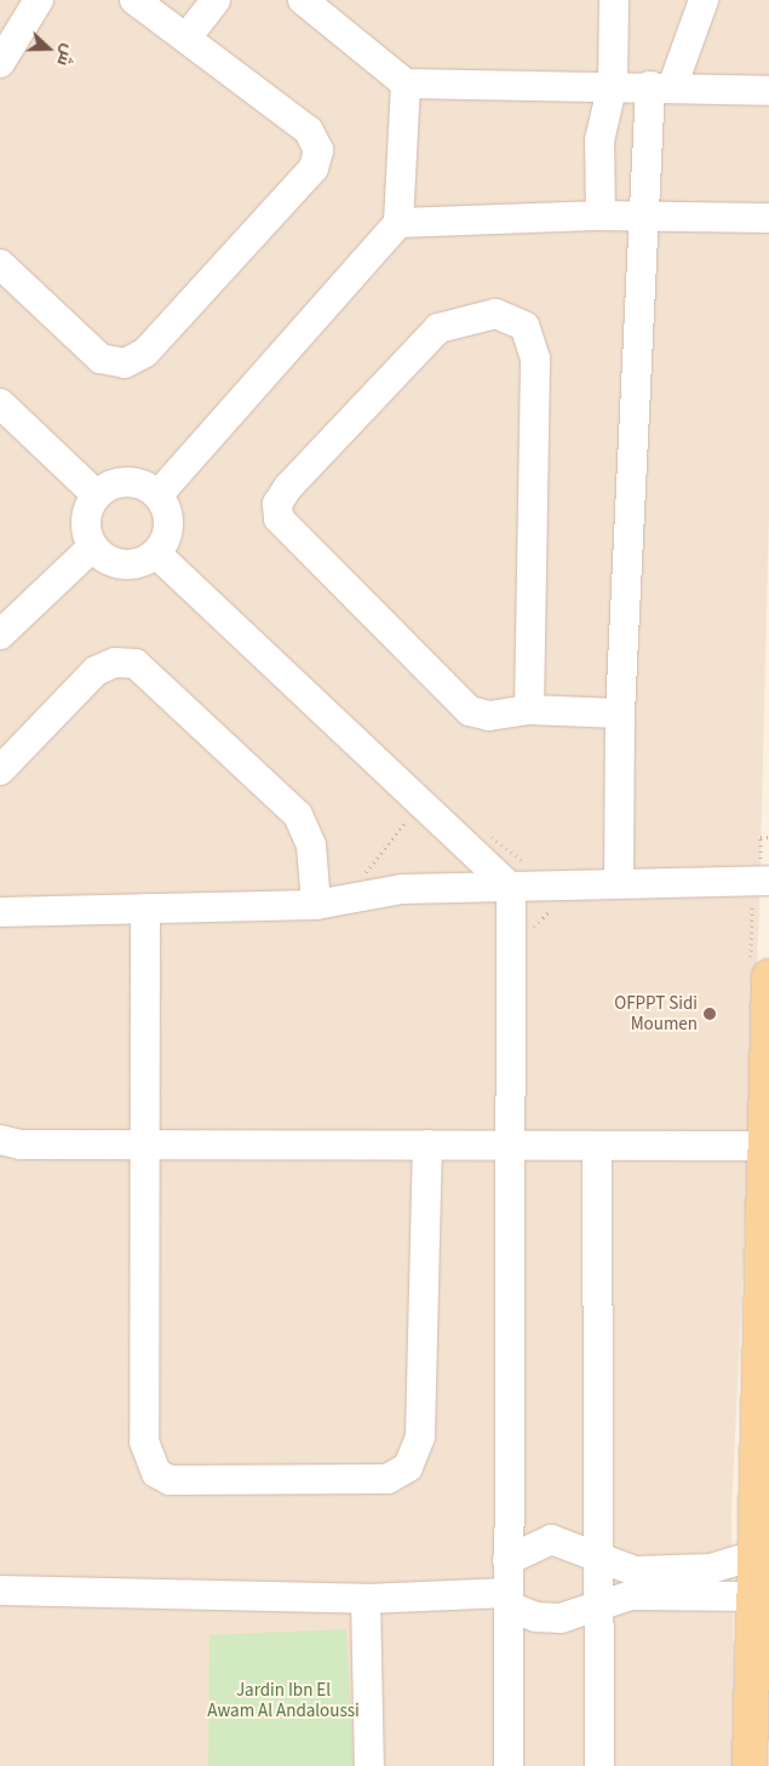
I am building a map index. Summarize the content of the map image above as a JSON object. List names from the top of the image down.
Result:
{
  "parks": ["Jardin Ibn El Awam Al Andaloussi"],
  "places": ["OFPPT Sidi Moumen"],
  "north": "right"
}
